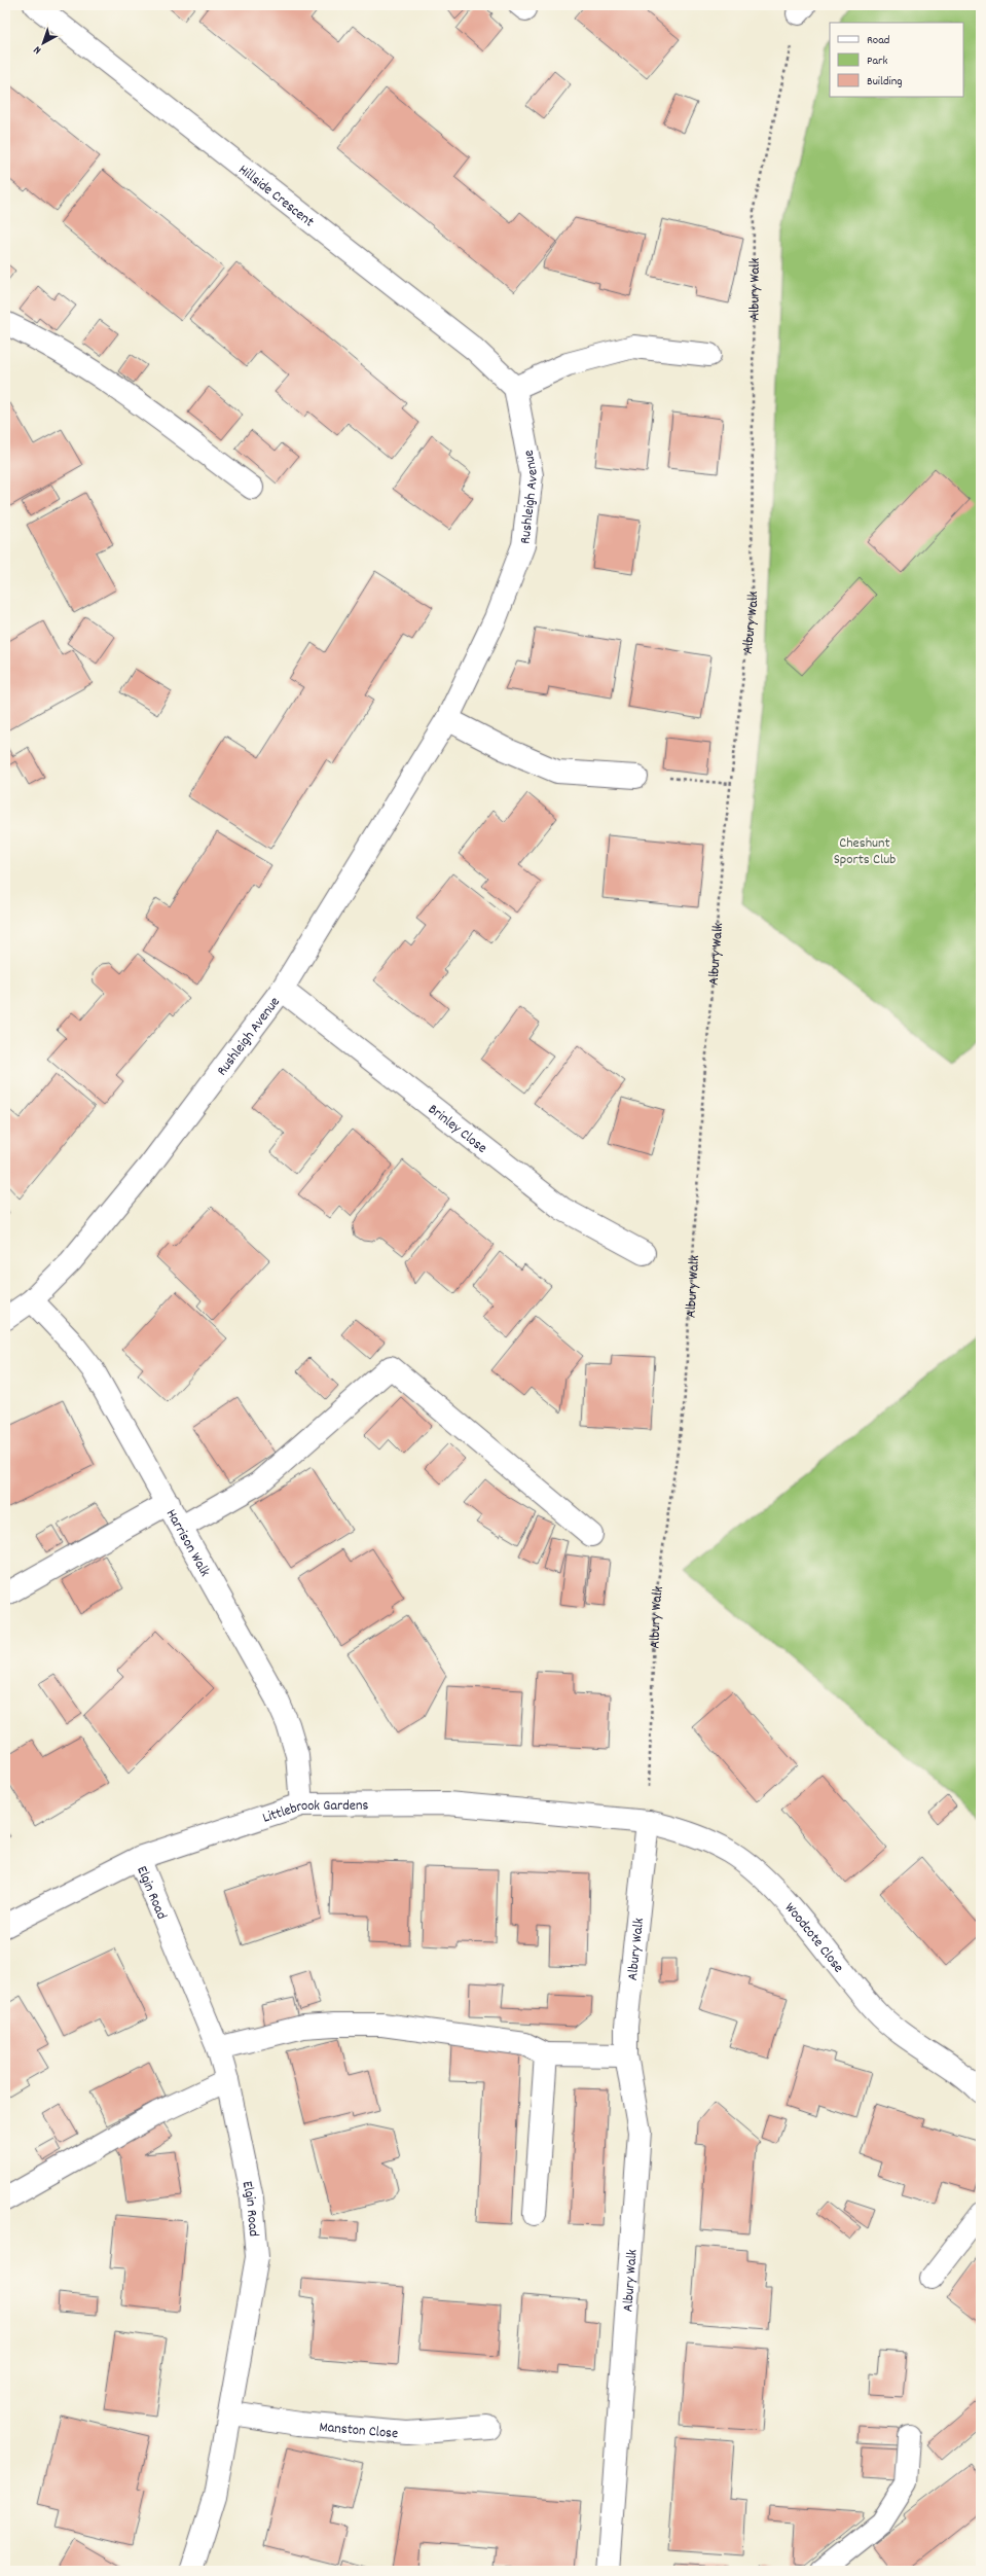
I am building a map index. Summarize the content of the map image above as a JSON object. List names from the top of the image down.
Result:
{
  "streets": {
    "street": [
      "Hillside Crescent",
      "Albury Walk",
      "Rushleigh Avenue",
      "Brinley Close",
      "Harrison Walk",
      "Littlebrook Gardens",
      "Elgin Road",
      "Woodcote Close",
      "Manston Close"
    ]
  },
  "crossings": [
    ["Hillside Crescent", "Rushleigh Avenue"],
    ["Albury Walk", "Littlebrook Gardens"],
    ["Albury Walk", "Woodcote Close"],
    ["Rushleigh Avenue", "Brinley Close"],
    ["Rushleigh Avenue", "Harrison Walk"],
    ["Harrison Walk", "Littlebrook Gardens"],
    ["Littlebrook Gardens", "Elgin Road"],
    ["Littlebrook Gardens", "Woodcote Close"],
    ["Elgin Road", "Manston Close"]
  ],
  "parks": ["Cheshunt Sports Club"],
  "legend": ["Road", "Park", "Building"],
  "north": "bottom left"
}
